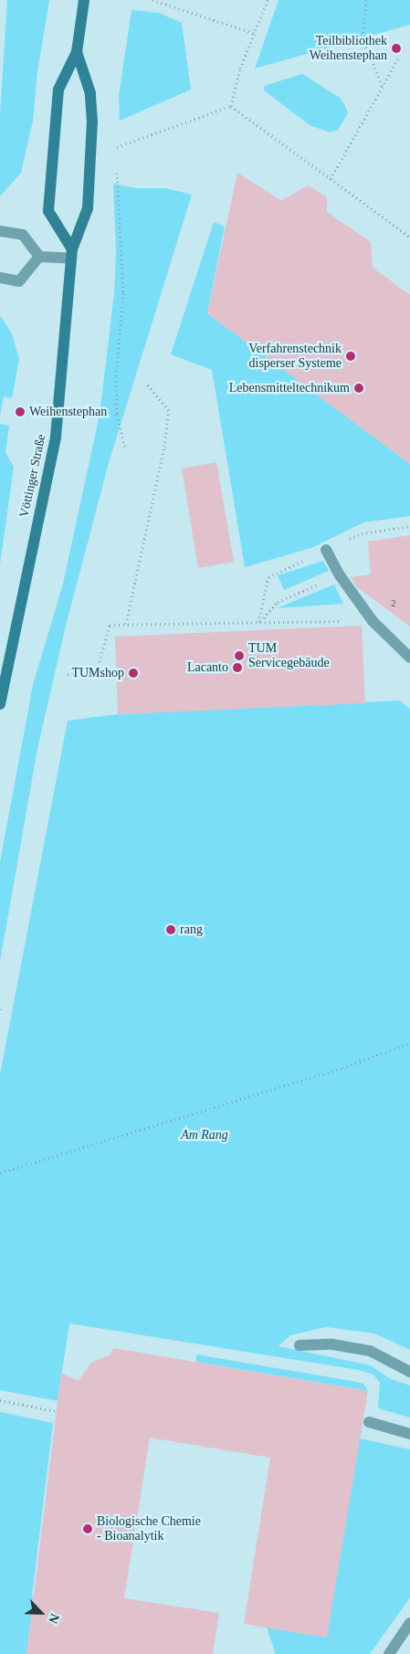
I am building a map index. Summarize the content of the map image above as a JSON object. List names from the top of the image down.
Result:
{
  "streets": {
    "main road": ["Vöttinger Straße"]
  },
  "parks": ["Am Rang"],
  "places": [
    "Teilbibliothek Weihenstephan",
    "Verfahrenstechnik disperser Systeme",
    "Lebensmitteltechnikum",
    "Weihenstephan",
    "TUM Servicegebäude",
    "Lacanto",
    "TUMshop",
    "rang",
    "Biologische Chemie - Bioanalytik"
  ],
  "house_numbers": ["2"],
  "north": "bottom right"
}
